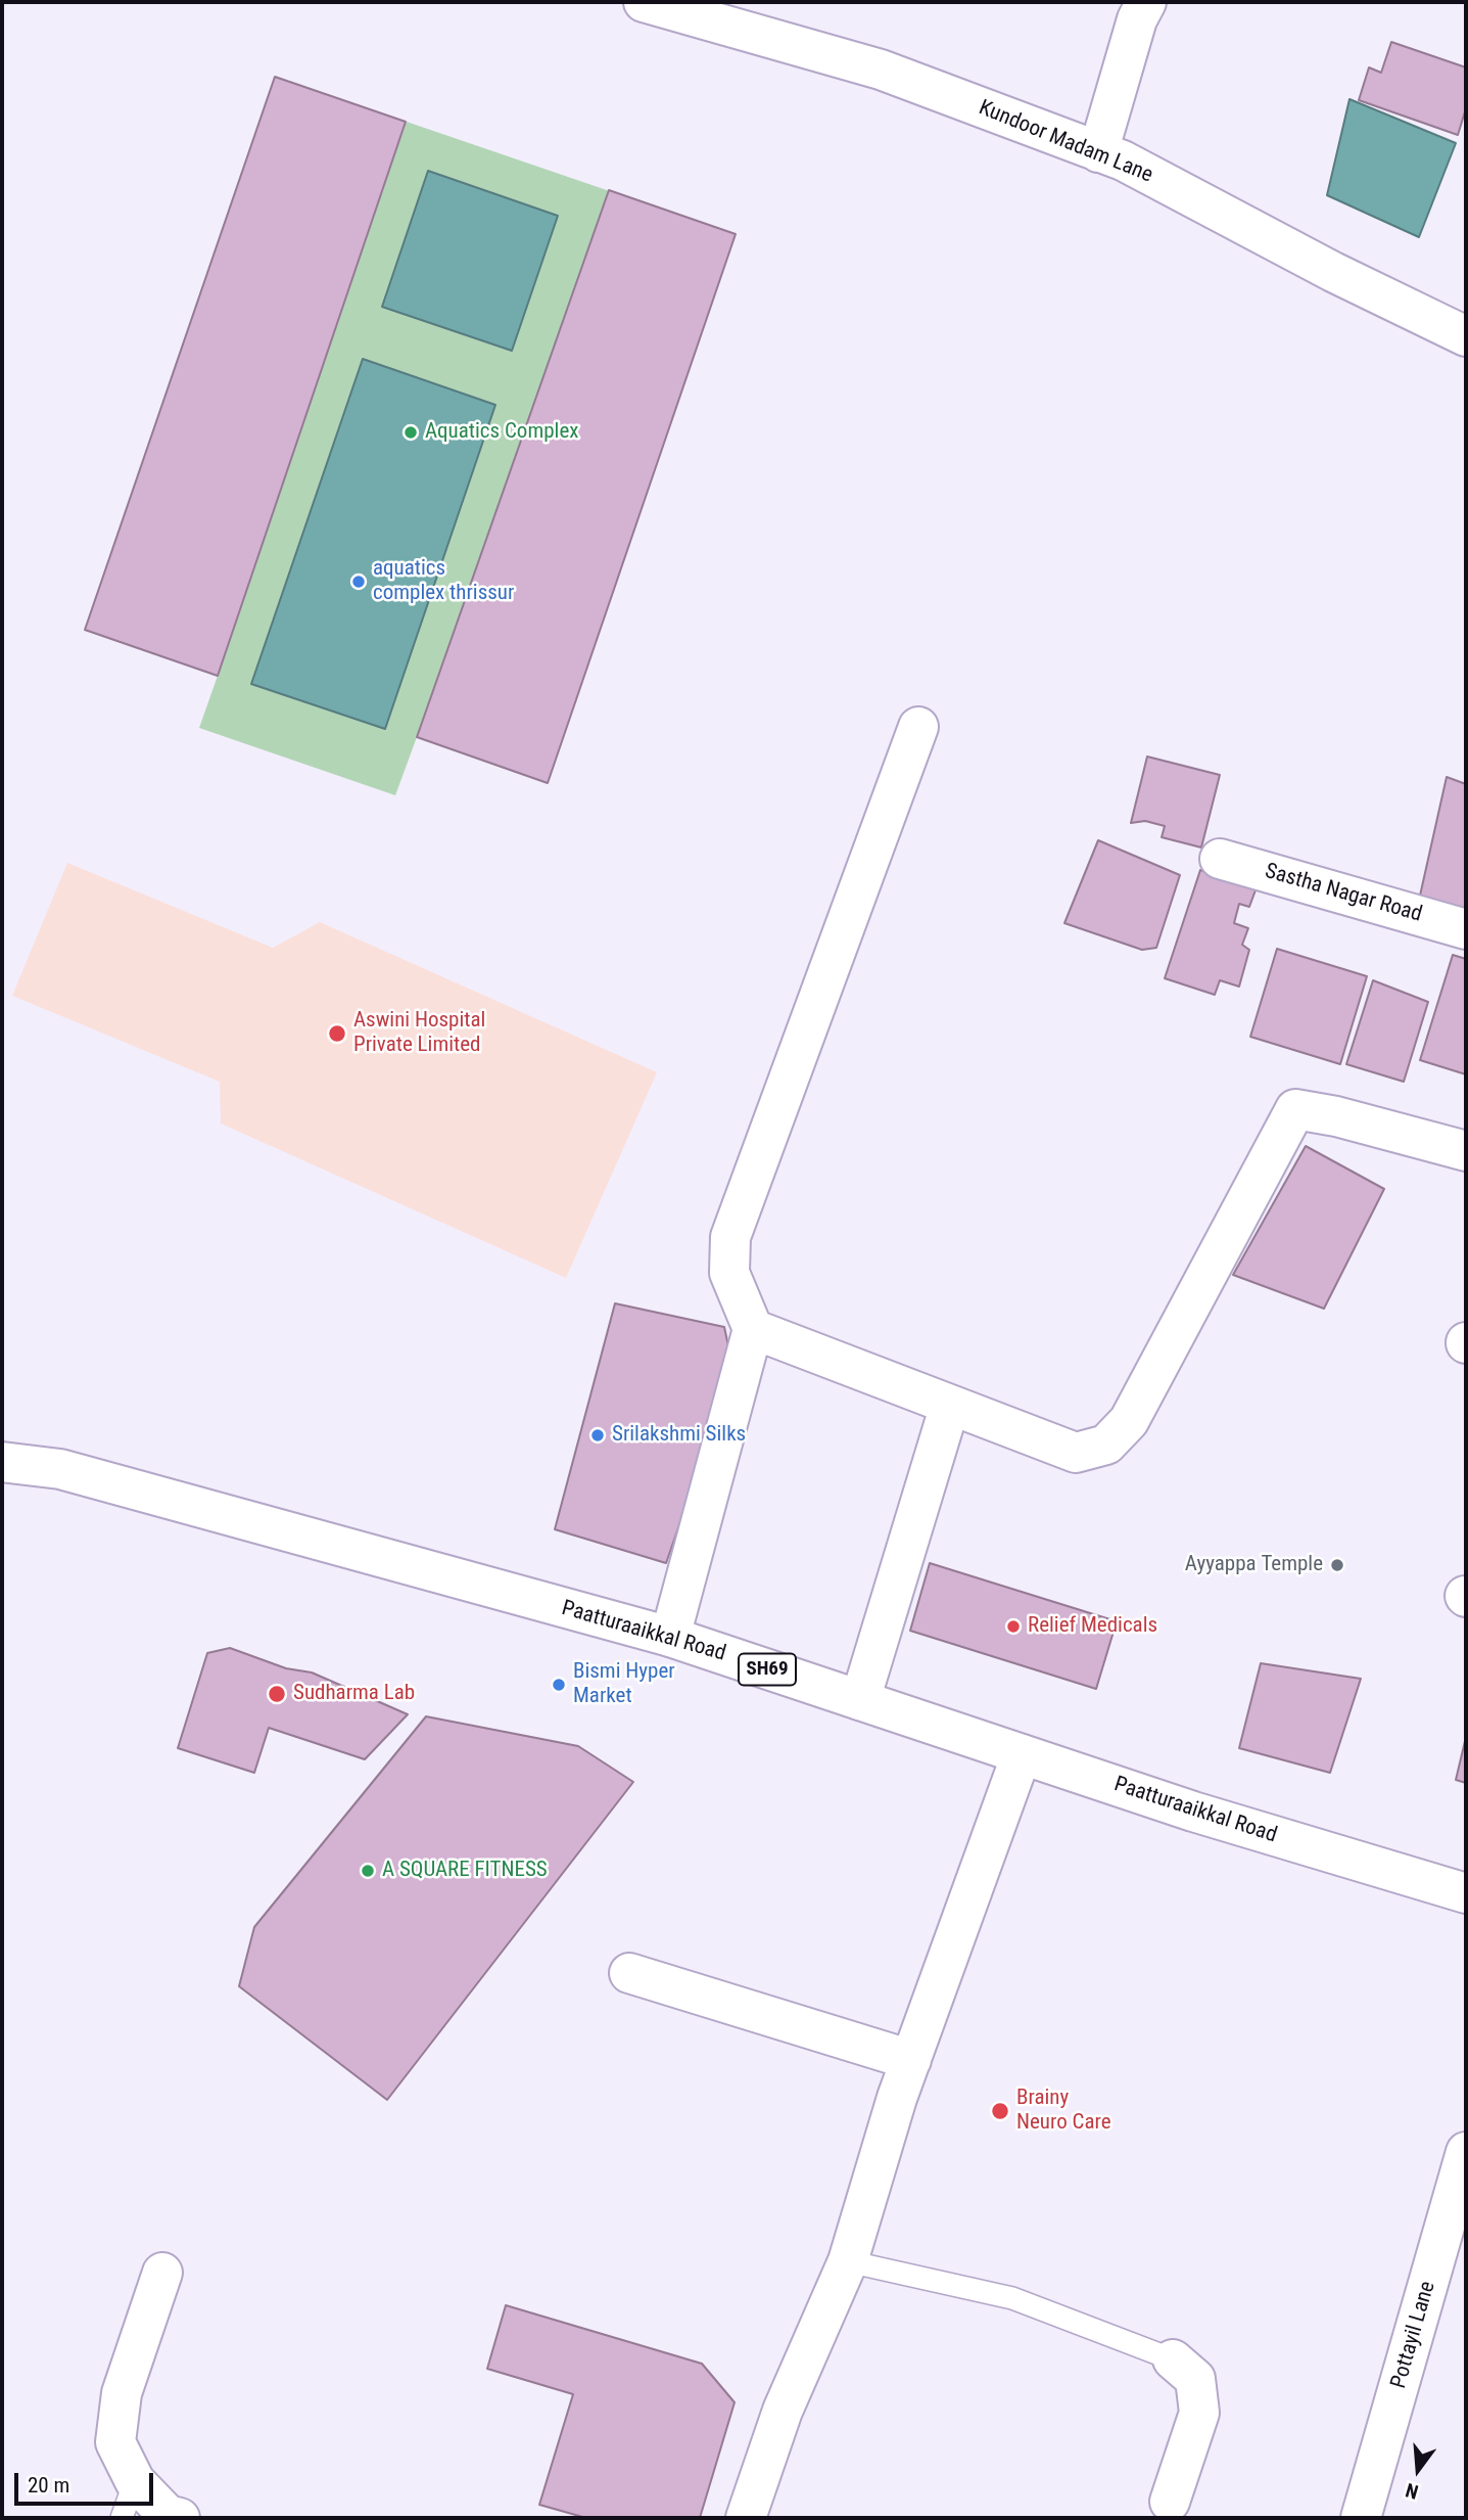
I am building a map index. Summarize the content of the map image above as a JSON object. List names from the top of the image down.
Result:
{
  "streets": {
    "street": [
      "Kundoor Madam Lane",
      "Sastha Nagar Road",
      "Paatturaaikkal Road",
      "SH69",
      "Pottayil Lane"
    ]
  },
  "crossings": [
    ["Paatturaaikkal Road", "SH69"]
  ],
  "places": [
    "Aquatics Complex",
    "aquatics complex thrissur",
    "Aswini Hospital Private Limited",
    "Srilakshmi Silks",
    "Ayyappa Temple",
    "Relief Medicals",
    "Bismi Hyper Market",
    "Sudharma Lab",
    "A SQUARE FITNESS",
    "Brainy Neuro Care"
  ],
  "scale_bar": "20 m",
  "north": "bottom"
}
